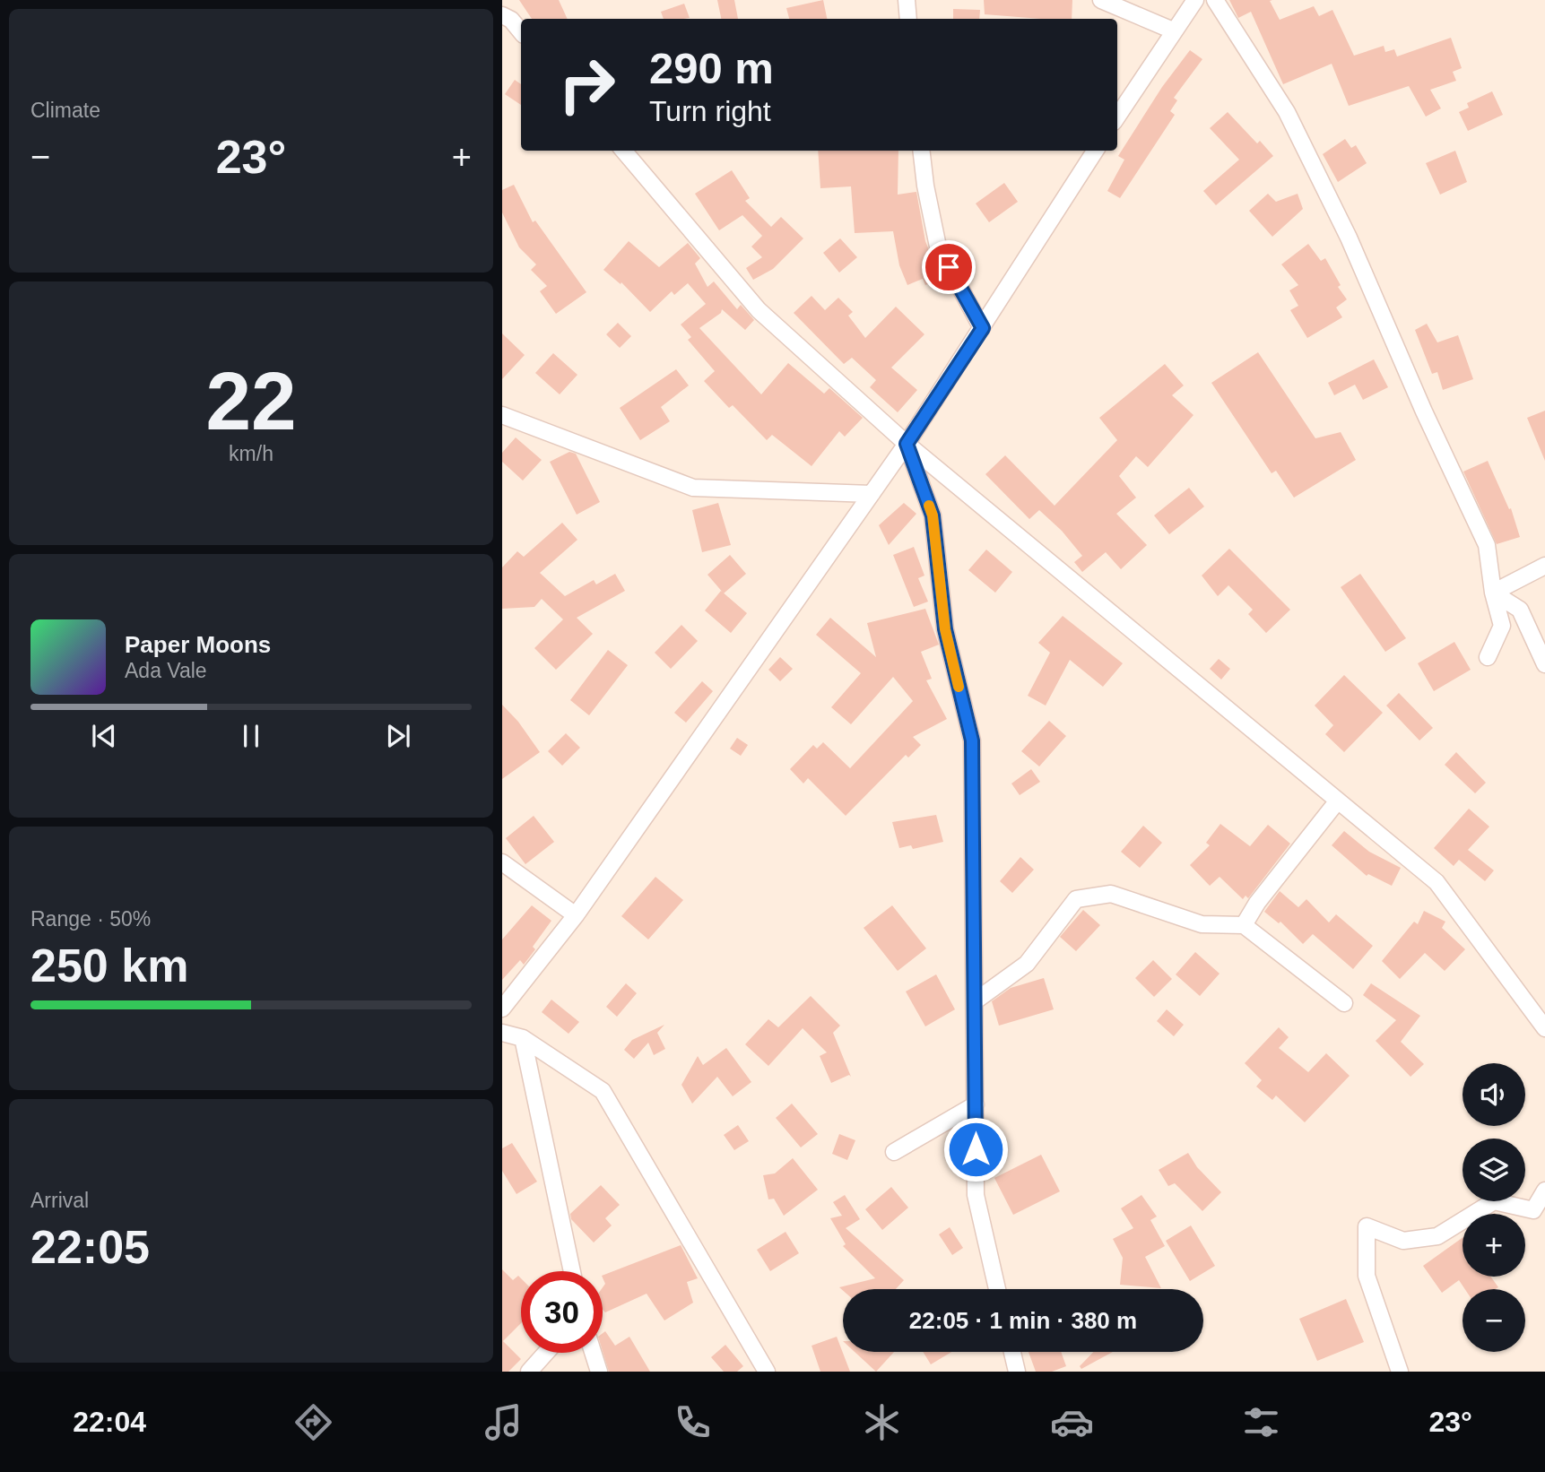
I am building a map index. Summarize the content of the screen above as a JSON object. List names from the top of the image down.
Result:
{
  "page": {
    "tile": [
      "Climate",
      ["22", "km/h"],
      ["Range · 50%", "250 km"],
      ["Arrival", "22:05"]
    ],
    "turn": ["290 m", "Turn right"],
    "heat": ["−", "23°", "+"],
    "song": ["Paper Moons", "Ada Vale"],
    "map_buttons": ["+", "−"],
    "limit": "30",
    "trip": "22:05 · 1 min · 380 m",
    "tabs": ["22:04", "23°"]
  }
}
